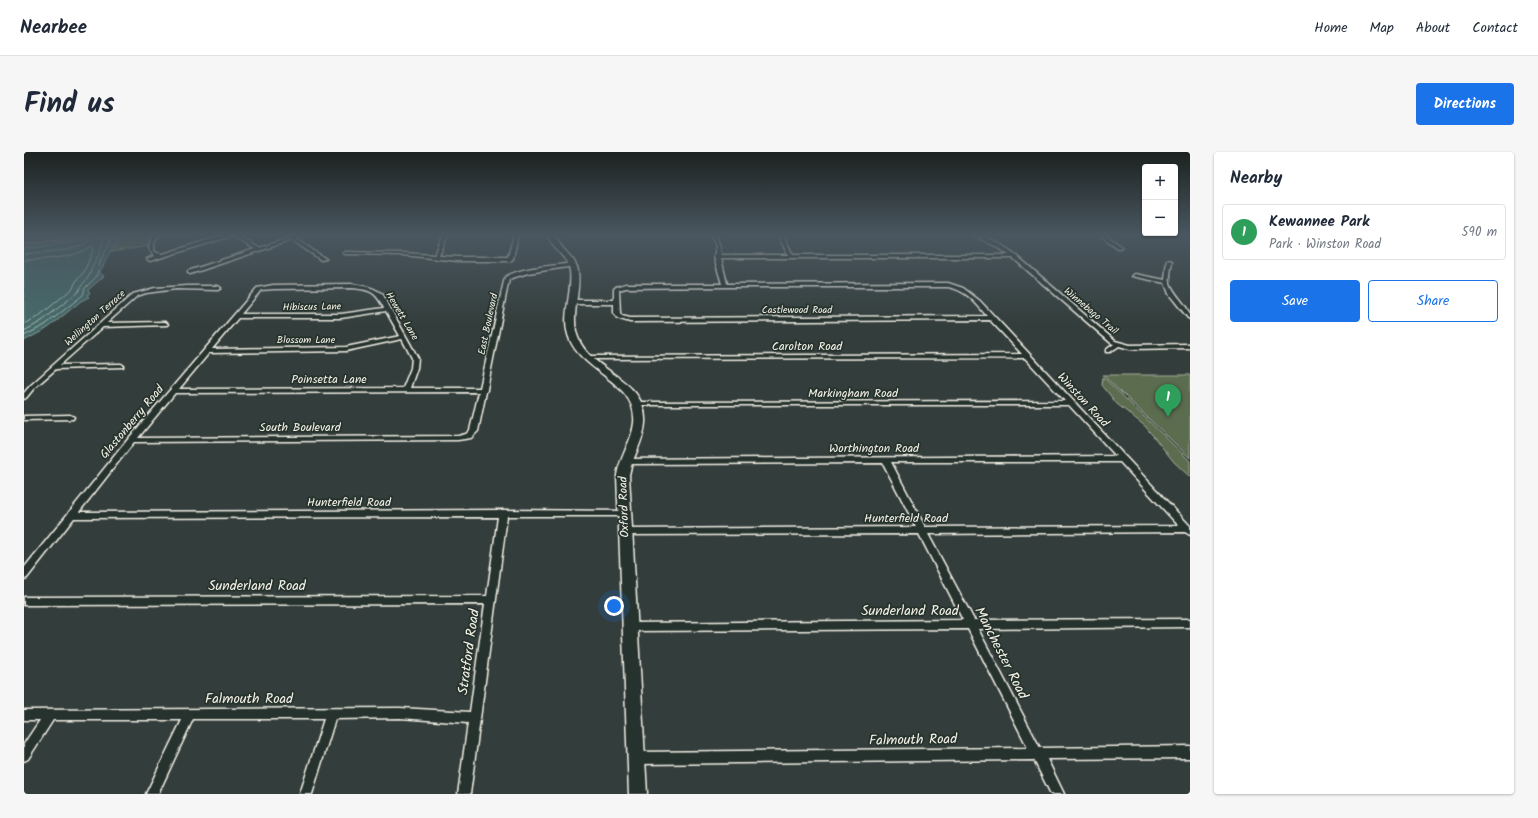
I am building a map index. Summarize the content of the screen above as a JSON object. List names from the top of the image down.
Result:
{
  "streets": {
    "street": [
      "Hibiscus Lane",
      "Castlewood Road",
      "Winnebago Trail",
      "Hewett Lane",
      "Wellington Terrace",
      "East Boulevard",
      "Blossom Lane",
      "Carolton Road",
      "Poinsetta Lane",
      "Markingham Road",
      "Winston Road",
      "Glastonberry Road",
      "South Boulevard",
      "Worthington Road",
      "Hunterfield Road",
      "Oxford Road",
      "Sunderland Road",
      "Stratford Road",
      "Manchester Road",
      "Falmouth Road"
    ]
  },
  "crossings": [
    ["Hibiscus Lane", "Hewett Lane"],
    ["Hibiscus Lane", "Glastonberry Road"],
    ["Castlewood Road", "Winston Road"],
    ["Hewett Lane", "Blossom Lane"],
    ["Hewett Lane", "Poinsetta Lane"],
    ["Hewett Lane", "Glastonberry Road"],
    ["East Boulevard", "Poinsetta Lane"],
    ["East Boulevard", "South Boulevard"],
    ["East Boulevard", "Oxford Road"],
    ["Blossom Lane", "Glastonberry Road"],
    ["Carolton Road", "Winston Road"],
    ["Carolton Road", "Oxford Road"],
    ["Poinsetta Lane", "Glastonberry Road"],
    ["Markingham Road", "Winston Road"],
    ["Markingham Road", "Oxford Road"],
    ["Winston Road", "Worthington Road"],
    ["Winston Road", "Hunterfield Road"],
    ["Glastonberry Road", "South Boulevard"],
    ["Glastonberry Road", "Hunterfield Road"],
    ["Worthington Road", "Oxford Road"],
    ["Worthington Road", "Manchester Road"],
    ["Hunterfield Road", "Oxford Road"],
    ["Hunterfield Road", "Stratford Road"],
    ["Hunterfield Road", "Manchester Road"],
    ["Oxford Road", "Sunderland Road"],
    ["Oxford Road", "Falmouth Road"],
    ["Sunderland Road", "Stratford Road"],
    ["Sunderland Road", "Manchester Road"],
    ["Stratford Road", "Falmouth Road"],
    ["Manchester Road", "Falmouth Road"]
  ],
  "page": {
    "header": "Nearbee",
    "nav": [
      "Home",
      "Map",
      "About",
      "Contact"
    ],
    "title": "Find us",
    "buttons": [
      "Directions",
      ["Save", "Share"]
    ],
    "heading": "Nearby",
    "map_buttons": ["+", "−"],
    "list": [
      {
        "mark": "1",
        "name": "Kewannee Park",
        "note": "Park · Winston Road",
        "value": "590 m"
      }
    ],
    "pins": "1"
  }
}
